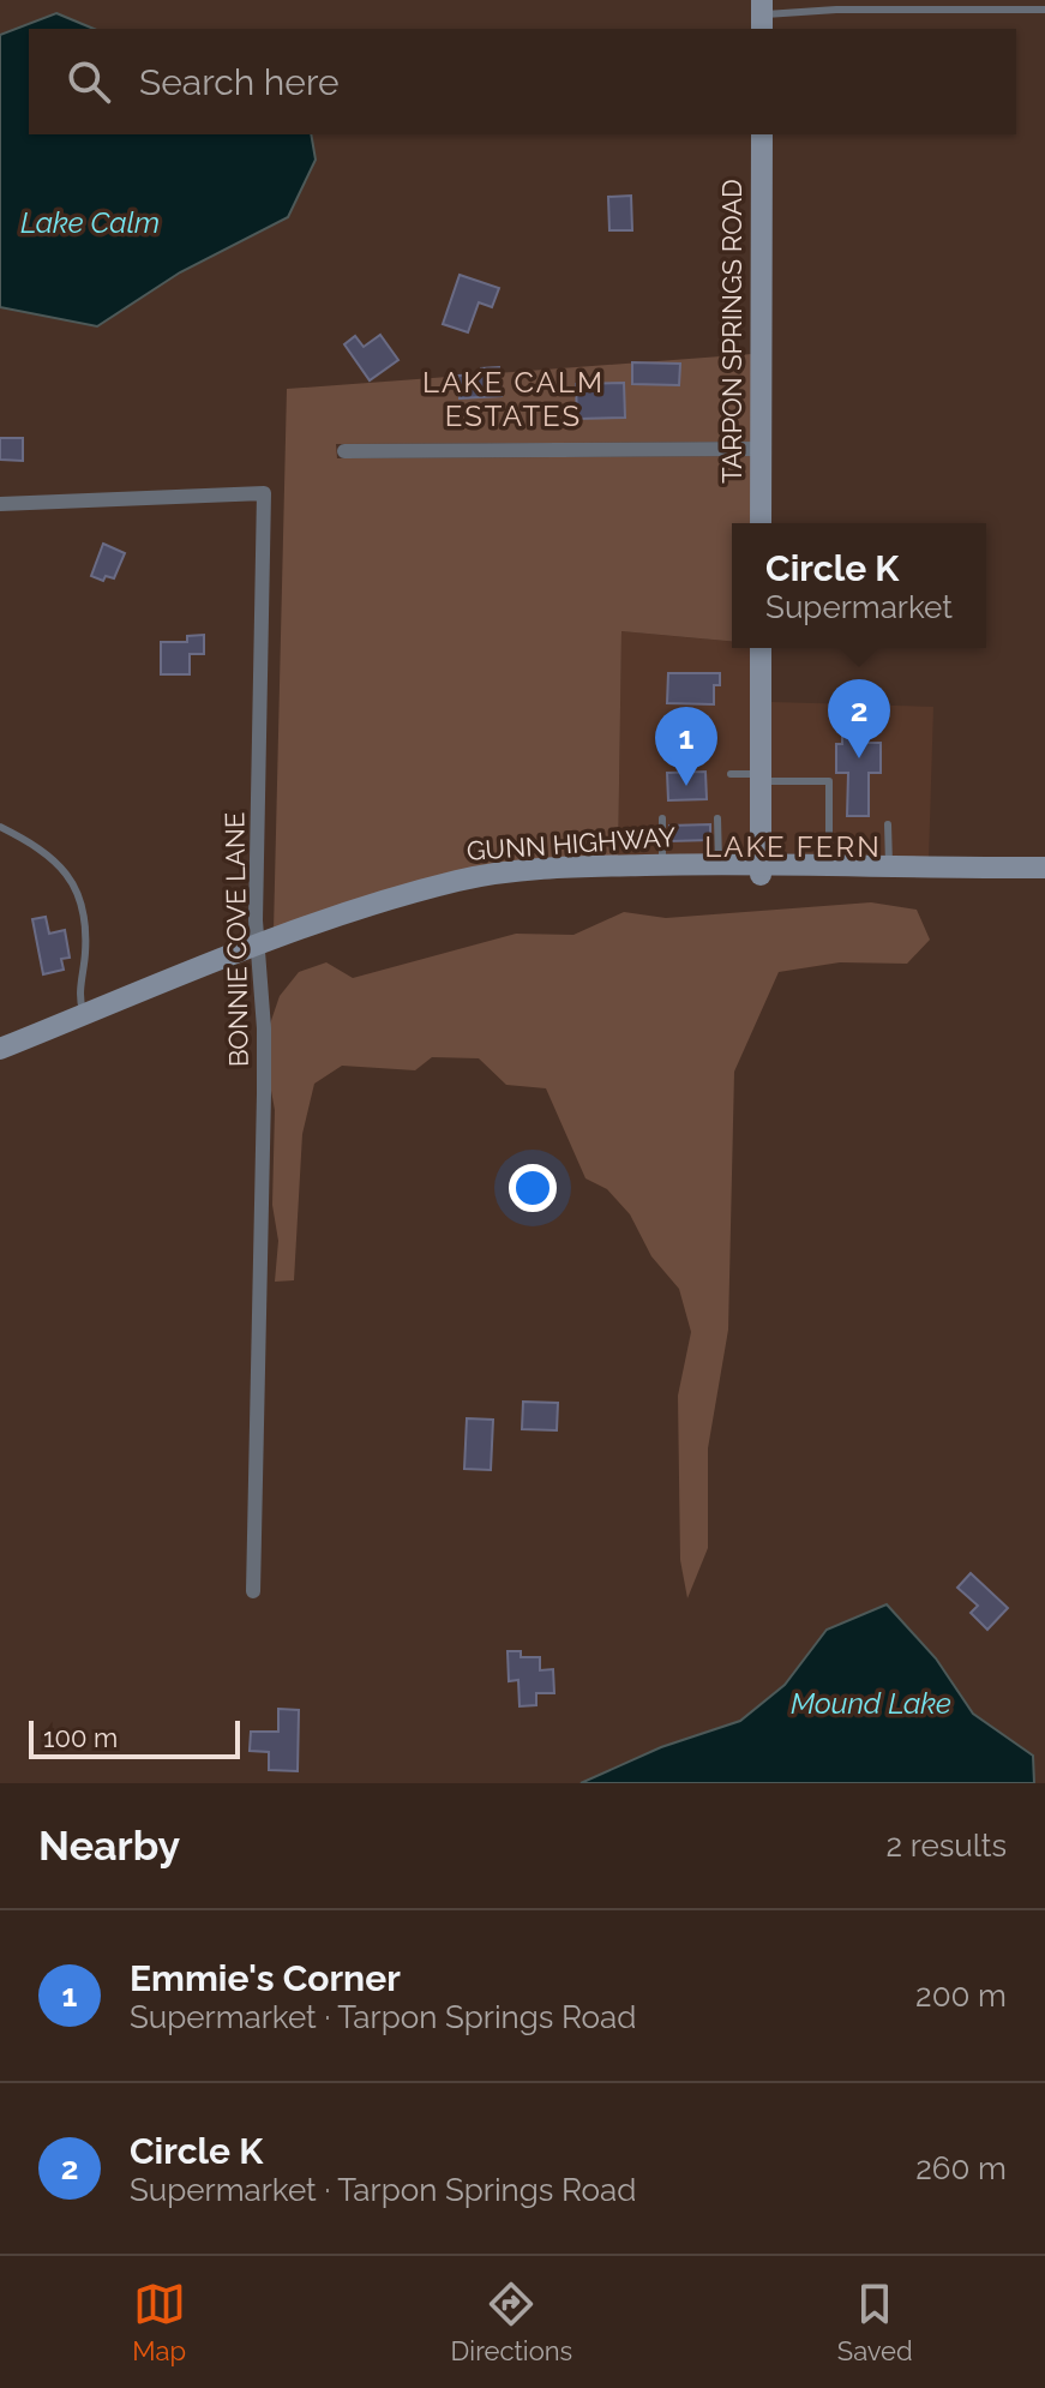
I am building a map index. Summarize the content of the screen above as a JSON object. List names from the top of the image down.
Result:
{
  "streets": {
    "main road": ["TARPON SPRINGS ROAD", "GUNN HIGHWAY"],
    "street": ["BONNIE COVE LANE"]
  },
  "crossings": [
    ["GUNN HIGHWAY", "BONNIE COVE LANE"]
  ],
  "districts": ["LAKE CALM ESTATES", "LAKE FERN"],
  "water": ["Lake Calm", "Mound Lake"],
  "scale_bar": "100 m",
  "page": {
    "search": "Search here",
    "popup": ["Circle K", "Supermarket"],
    "pins": ["2", "1"],
    "scale": "100 m",
    "heading": ["Nearby", "2 results"],
    "list": [
      {
        "mark": "1",
        "name": "Emmie's Corner",
        "note": "Supermarket · Tarpon Springs Road",
        "value": "200 m"
      },
      {
        "mark": "2",
        "name": "Circle K",
        "note": "Supermarket · Tarpon Springs Road",
        "value": "260 m"
      }
    ],
    "nav": ["Map", "Directions", "Saved"]
  }
}
